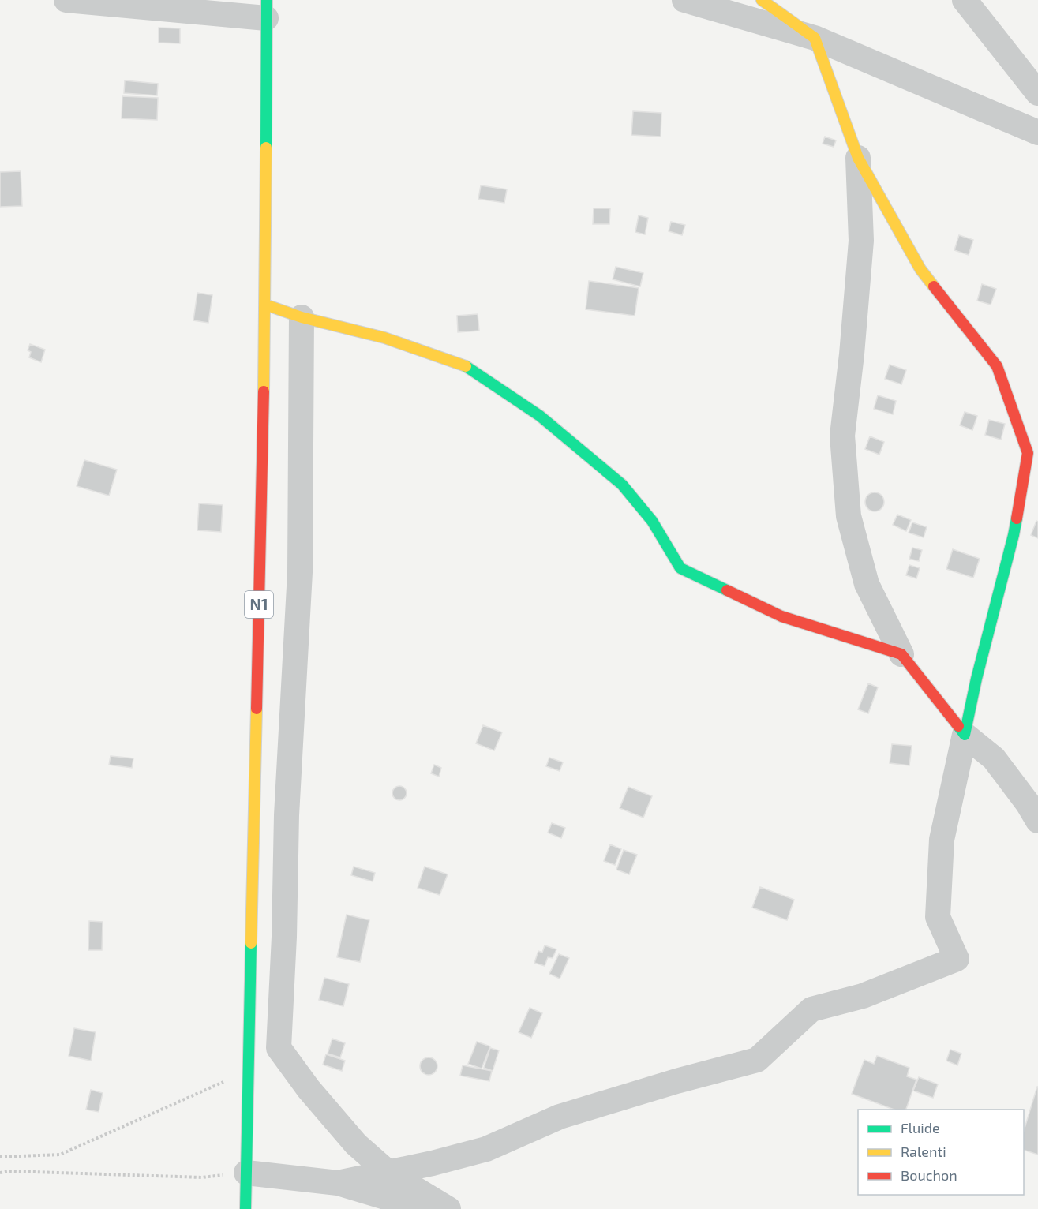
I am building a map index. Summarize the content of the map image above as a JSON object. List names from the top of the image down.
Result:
{
  "streets": {
    "street": ["N1"]
  },
  "legend": ["Fluide", "Ralenti", "Bouchon"]
}
